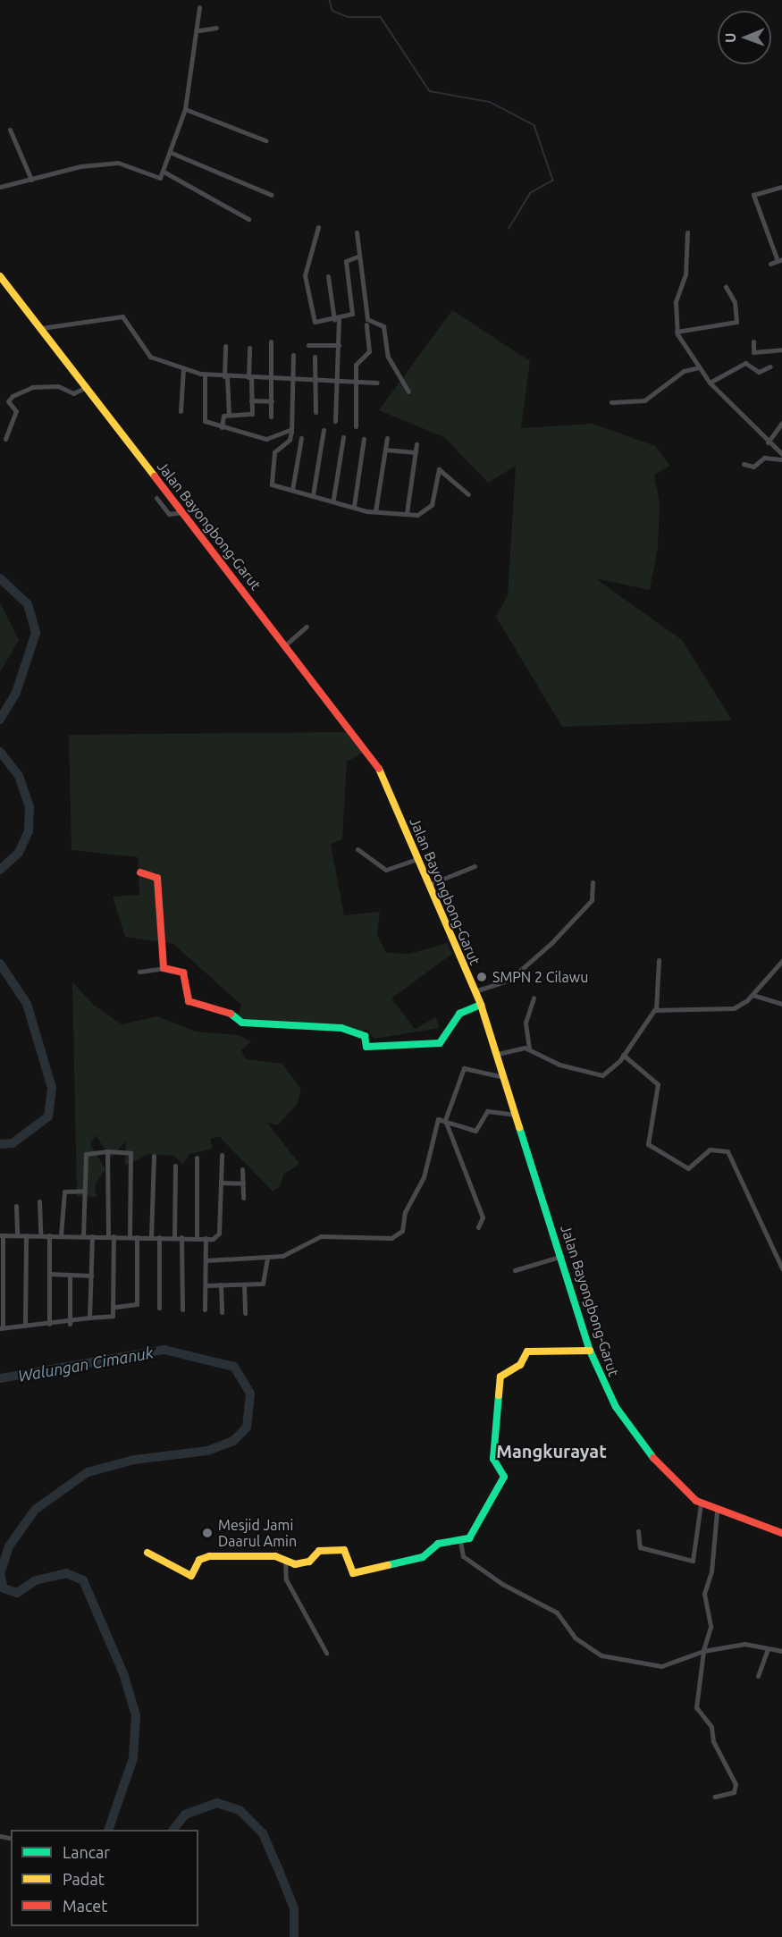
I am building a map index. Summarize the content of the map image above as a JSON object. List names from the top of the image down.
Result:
{
  "streets": {
    "main road": ["Jalan Bayongbong-Garut"]
  },
  "districts": ["Mangkurayat"],
  "water": ["Walungan Cimanuk"],
  "places": ["SMPN 2 Cilawu", "Mesjid Jami Daarul Amin"],
  "legend": ["Lancar", "Padat", "Macet"],
  "north": "left"
}
